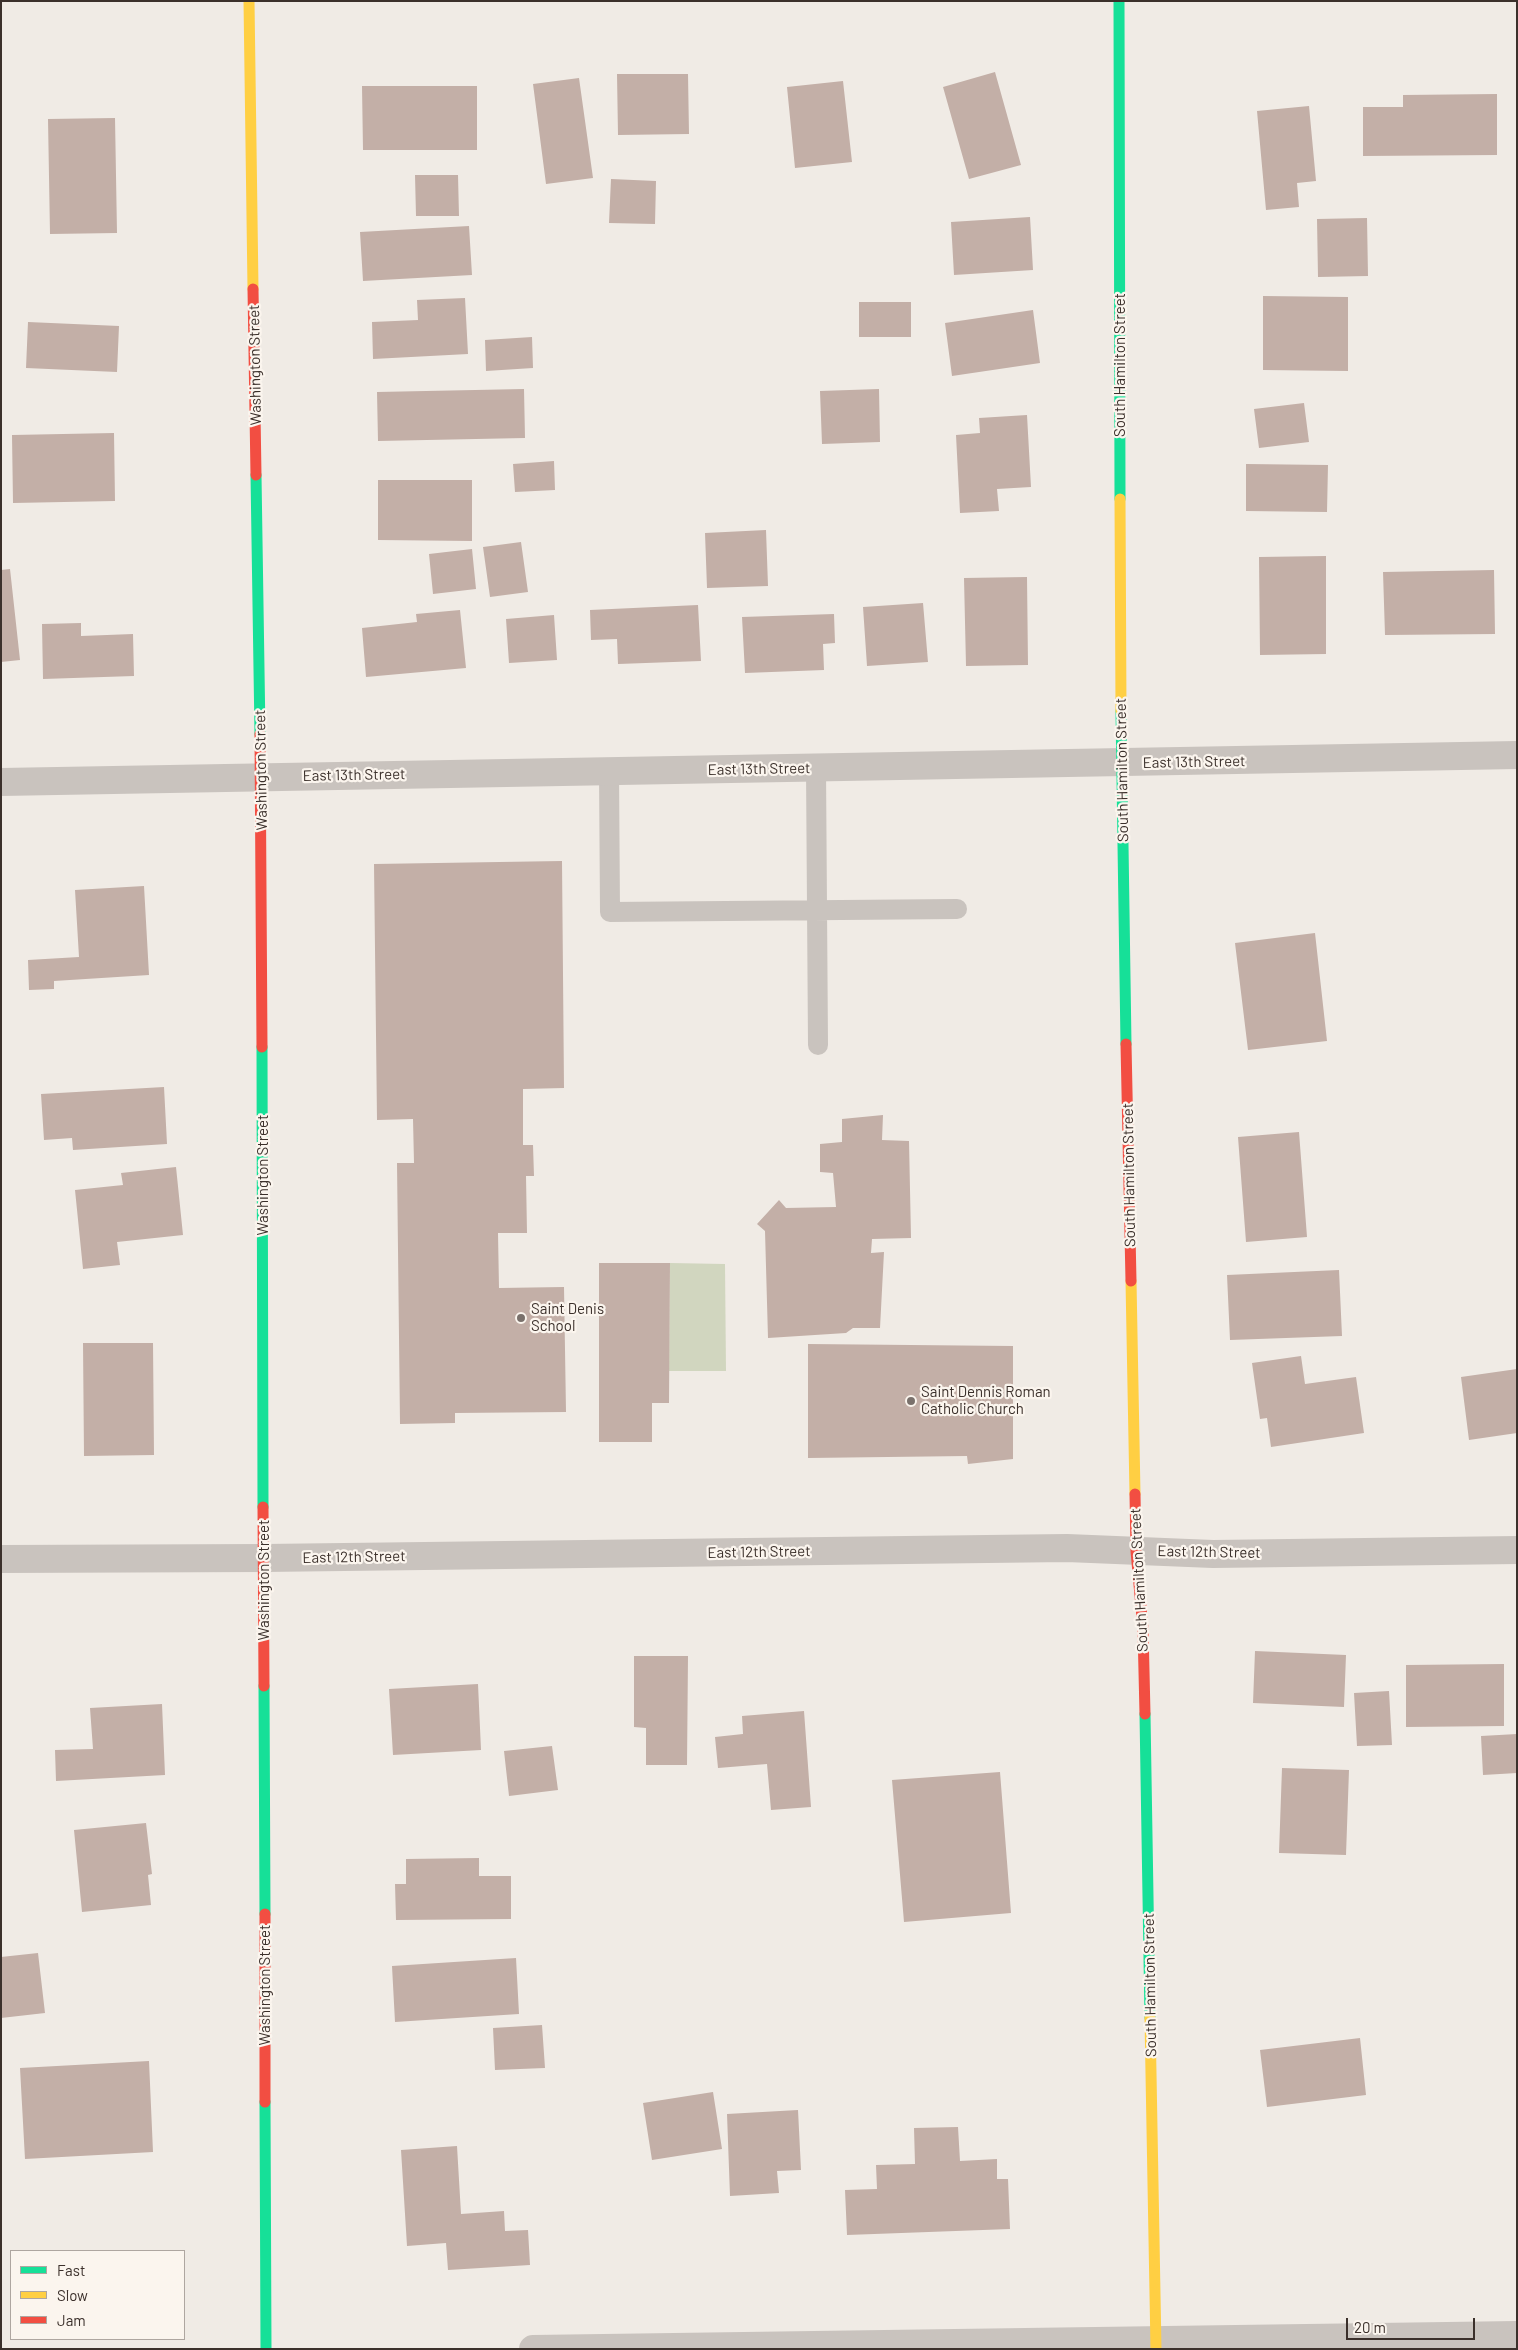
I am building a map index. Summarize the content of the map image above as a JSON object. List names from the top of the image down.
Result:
{
  "streets": {
    "street": [
      "Washington Street",
      "South Hamilton Street",
      "East 13th Street",
      "East 12th Street"
    ]
  },
  "crossings": [
    ["Washington Street", "East 13th Street"],
    ["Washington Street", "East 12th Street"],
    ["South Hamilton Street", "East 13th Street"],
    ["South Hamilton Street", "East 12th Street"]
  ],
  "places": ["Saint Denis School", "Saint Dennis Roman Catholic Church"],
  "legend": ["Fast", "Slow", "Jam"],
  "scale_bar": "20 m"
}
